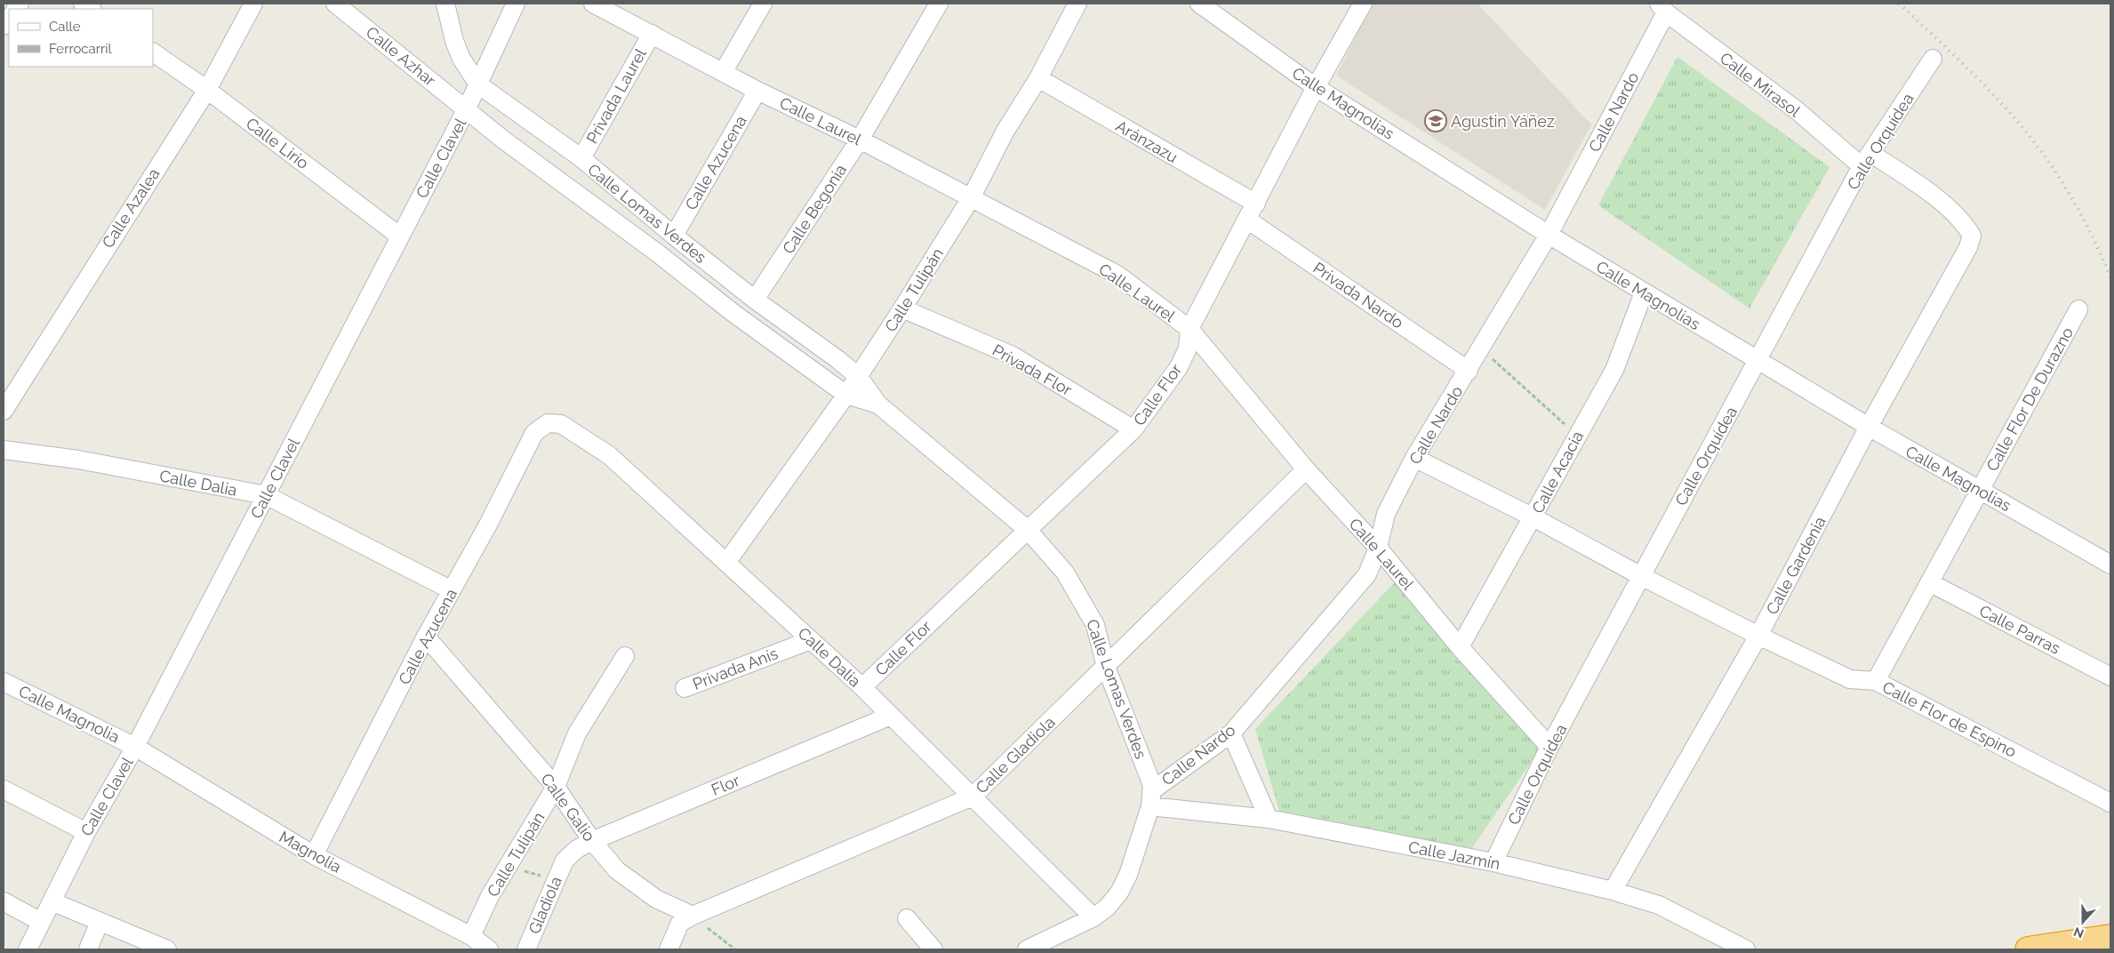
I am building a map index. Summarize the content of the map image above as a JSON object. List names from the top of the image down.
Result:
{
  "streets": {
    "street": [
      "Calle Azhar",
      "Calle Mirasol",
      "Privada Laurel",
      "Calle Magnolias",
      "Calle Nardo",
      "Calle Laurel",
      "Aránzazu",
      "Calle Orquídea",
      "Calle Lirio",
      "Calle Clavel",
      "Calle Azucena",
      "Calle Azalea",
      "Calle Begonia",
      "Calle Lomas Verdes",
      "Calle Tulipán",
      "Privada Nardo",
      "Privada Flor",
      "Calle Flor",
      "Calle Flor De Durazno",
      "Calle Acacia",
      "Calle Dalia",
      "Calle Gardenia",
      "Calle Parras",
      "Privada Anís",
      "Calle Magnolia",
      "Calle Flor de Espino",
      "Calle Gladiola",
      "Flor",
      "Calle Galio",
      "Magnolia",
      "Calle Jazmín",
      "Gladiola"
    ]
  },
  "crossings": [
    ["Calle Azhar", "Calle Clavel"],
    ["Calle Azhar", "Calle Lomas Verdes"],
    ["Calle Mirasol", "Calle Nardo"],
    ["Calle Mirasol", "Calle Orquídea"],
    ["Calle Mirasol", "Calle Gardenia"],
    ["Privada Laurel", "Calle Laurel"],
    ["Privada Laurel", "Calle Lomas Verdes"],
    ["Calle Magnolias", "Calle Nardo"],
    ["Calle Magnolias", "Calle Orquídea"],
    ["Calle Magnolias", "Calle Flor"],
    ["Calle Magnolias", "Calle Flor De Durazno"],
    ["Calle Magnolias", "Calle Acacia"],
    ["Calle Magnolias", "Calle Gardenia"],
    ["Calle Nardo", "Calle Laurel"],
    ["Calle Nardo", "Calle Lomas Verdes"],
    ["Calle Nardo", "Privada Nardo"],
    ["Calle Nardo", "Calle Flor de Espino"],
    ["Calle Nardo", "Calle Jazmín"],
    ["Calle Laurel", "Calle Orquídea"],
    ["Calle Laurel", "Calle Azucena"],
    ["Calle Laurel", "Calle Begonia"],
    ["Calle Laurel", "Calle Tulipán"],
    ["Calle Laurel", "Calle Flor"],
    ["Calle Laurel", "Calle Acacia"],
    ["Calle Laurel", "Calle Gladiola"],
    ["Aránzazu", "Calle Tulipán"],
    ["Aránzazu", "Calle Flor"],
    ["Calle Orquídea", "Calle Flor de Espino"],
    ["Calle Orquídea", "Calle Jazmín"],
    ["Calle Lirio", "Calle Clavel"],
    ["Calle Lirio", "Calle Azalea"],
    ["Calle Clavel", "Calle Lomas Verdes"],
    ["Calle Clavel", "Calle Dalia"],
    ["Calle Clavel", "Calle Magnolia"],
    ["Calle Clavel", "Magnolia"],
    ["Calle Azucena", "Calle Lomas Verdes"],
    ["Calle Azucena", "Calle Dalia"],
    ["Calle Azucena", "Calle Galio"],
    ["Calle Azucena", "Magnolia"],
    ["Calle Begonia", "Calle Lomas Verdes"],
    ["Calle Lomas Verdes", "Calle Tulipán"],
    ["Calle Lomas Verdes", "Calle Flor"],
    ["Calle Lomas Verdes", "Calle Gladiola"],
    ["Calle Lomas Verdes", "Calle Jazmín"],
    ["Calle Tulipán", "Privada Flor"],
    ["Calle Tulipán", "Calle Dalia"],
    ["Calle Tulipán", "Calle Galio"],
    ["Calle Tulipán", "Magnolia"],
    ["Privada Nardo", "Calle Flor"],
    ["Privada Flor", "Calle Flor"],
    ["Calle Flor", "Calle Dalia"],
    ["Calle Flor De Durazno", "Calle Parras"],
    ["Calle Acacia", "Calle Flor de Espino"],
    ["Calle Dalia", "Privada Anís"],
    ["Calle Dalia", "Calle Gladiola"],
    ["Calle Dalia", "Flor"],
    ["Calle Gardenia", "Calle Flor de Espino"],
    ["Calle Gardenia", "Calle Jazmín"],
    ["Calle Magnolia", "Magnolia"],
    ["Calle Gladiola", "Calle Galio"],
    ["Flor", "Calle Galio"],
    ["Flor", "Gladiola"]
  ],
  "places": {
    "school or university": ["Agustin Yáñez"]
  },
  "legend": ["Calle", "Ferrocarril"],
  "north": "bottom"
}
